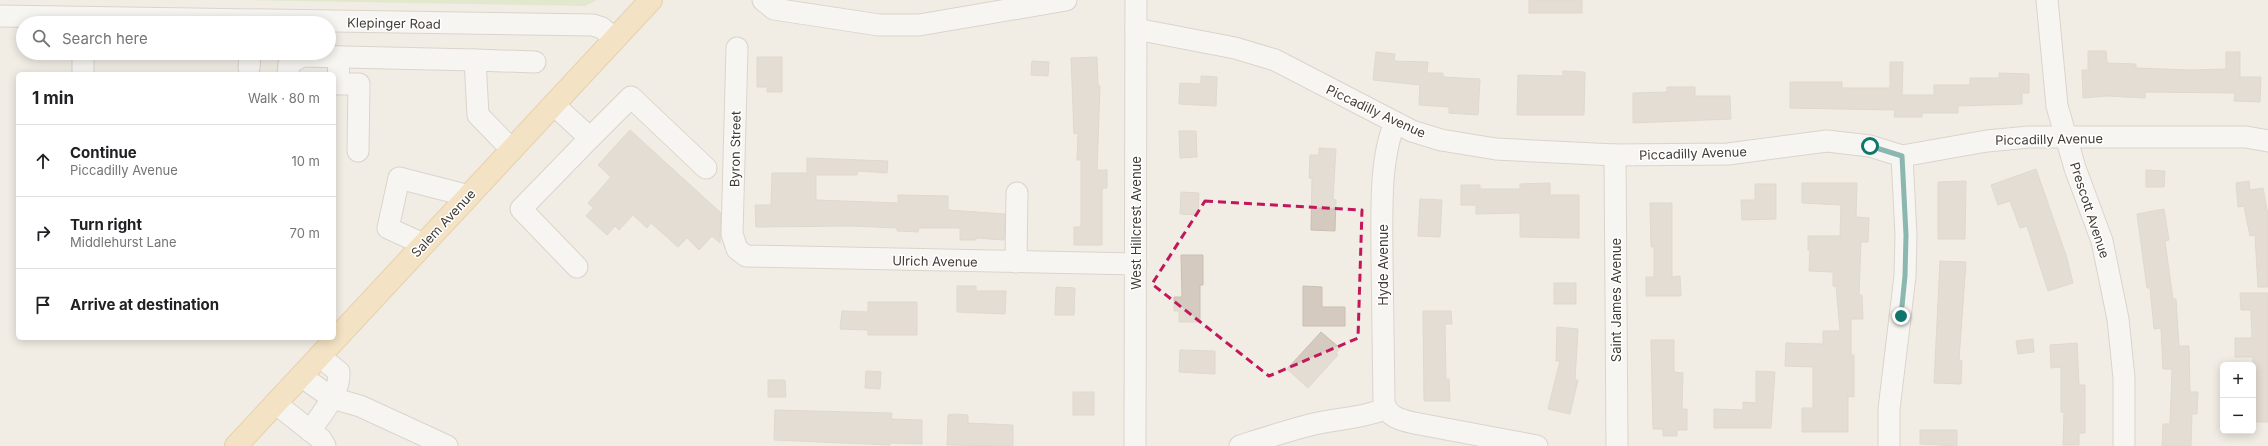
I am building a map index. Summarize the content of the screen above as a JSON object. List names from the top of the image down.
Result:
{
  "streets": {
    "main road": ["Salem Avenue"],
    "street": [
      "Klepinger Road",
      "Piccadilly Avenue",
      "Byron Street",
      "Prescott Avenue",
      "West Hillcrest Avenue",
      "Ulrich Avenue",
      "Hyde Avenue",
      "Saint James Avenue"
    ]
  },
  "crossings": [
    ["Klepinger Road", "Salem Avenue"],
    ["Piccadilly Avenue", "Prescott Avenue"],
    ["Piccadilly Avenue", "West Hillcrest Avenue"],
    ["Piccadilly Avenue", "Hyde Avenue"],
    ["Piccadilly Avenue", "Saint James Avenue"],
    ["Byron Street", "Ulrich Avenue"],
    ["West Hillcrest Avenue", "Ulrich Avenue"]
  ],
  "page": {
    "search": "Search here",
    "heading": ["1 min", "Walk · 80 m"],
    "list": [
      ["Continue", "Piccadilly Avenue", "10 m"],
      ["Turn right", "Middlehurst Lane", "70 m"],
      "Arrive at destination"
    ],
    "map_buttons": ["+", "−"]
  }
}
